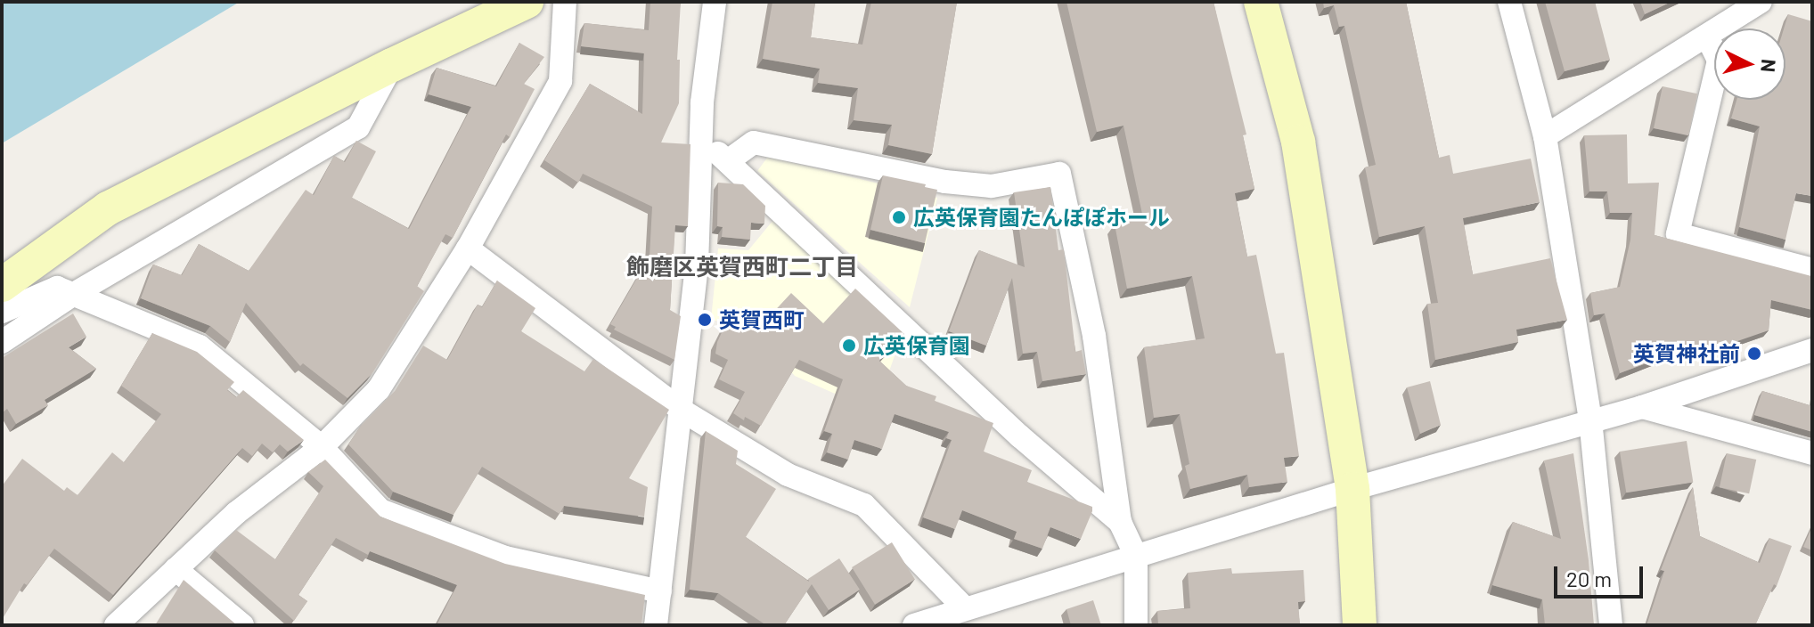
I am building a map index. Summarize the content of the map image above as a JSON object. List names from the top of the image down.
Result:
{
  "districts": ["飾磨区英賀西町二丁目"],
  "places": [
    "広英保育園たんぽぽホール",
    "英賀西町",
    "広英保育園",
    "英賀神社前"
  ],
  "scale_bar": "20 m",
  "north": "right"
}
